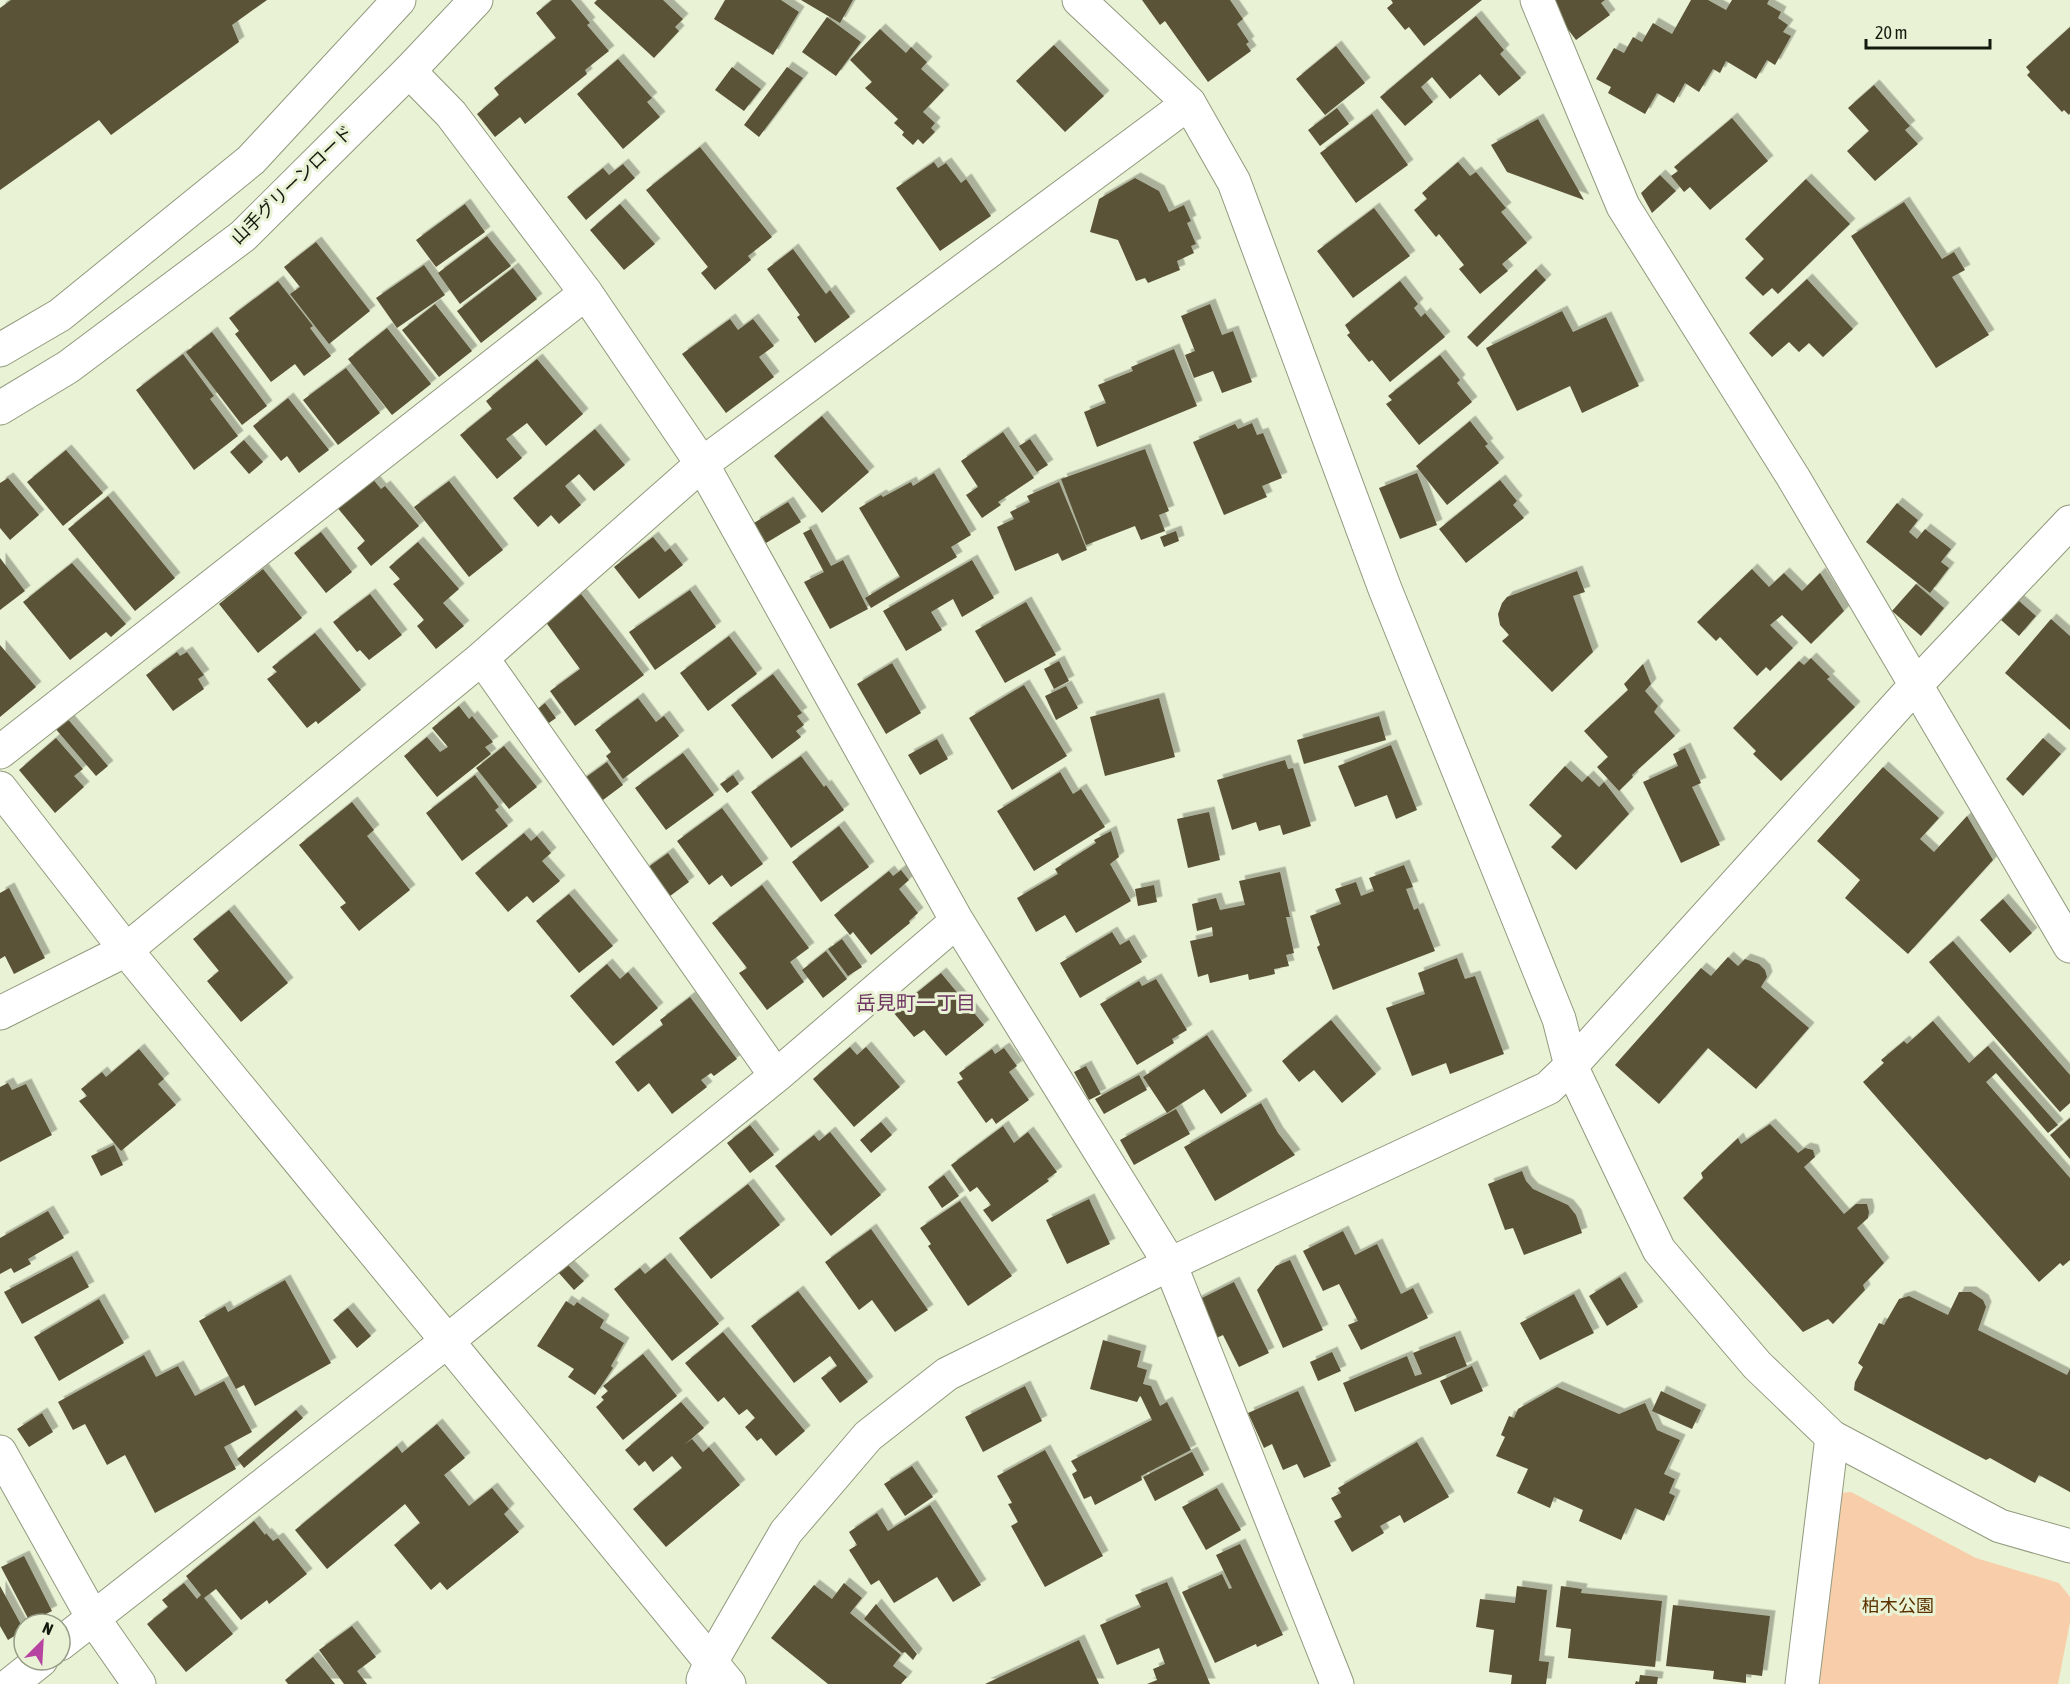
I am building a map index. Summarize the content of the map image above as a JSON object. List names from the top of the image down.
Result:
{
  "streets": {
    "street": ["山手グリーンロード"]
  },
  "districts": ["岳見町一丁目"],
  "parks": ["柏木公園"],
  "scale_bar": "20 m",
  "north": "top right"
}
